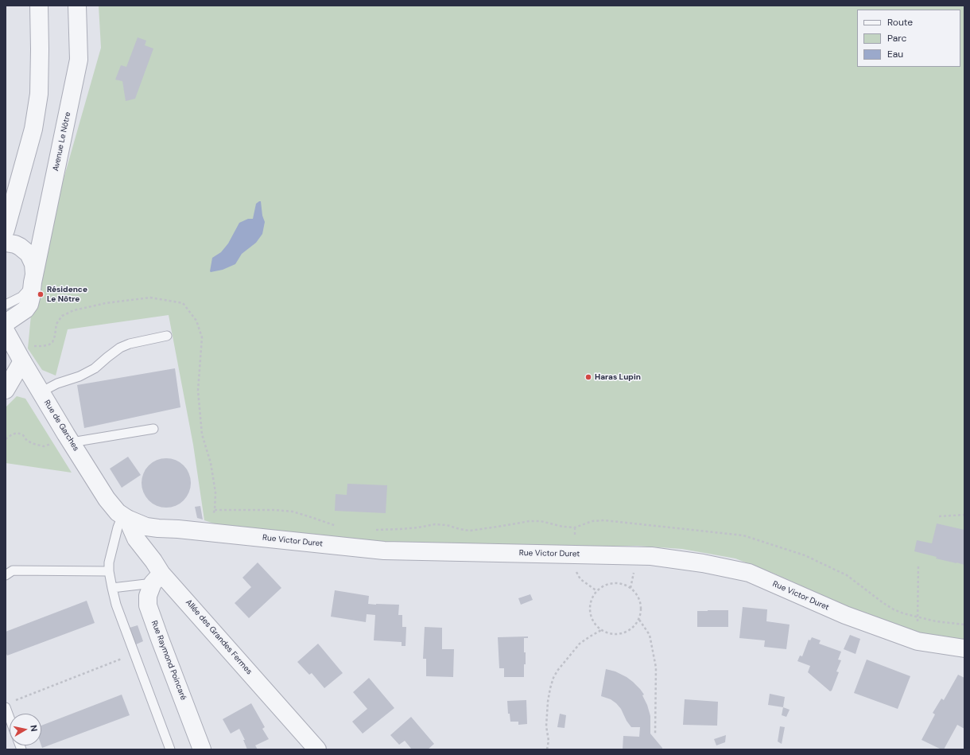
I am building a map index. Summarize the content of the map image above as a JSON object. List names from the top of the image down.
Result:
{
  "streets": {
    "street": [
      "Avenue Le Nôtre",
      "Rue de Garches",
      "Rue Victor Duret",
      "Allée des Grandes Fermes",
      "Rue Raymond Poincaré"
    ]
  },
  "crossings": [
    ["Rue de Garches", "Rue Victor Duret"],
    ["Rue de Garches", "Allée des Grandes Fermes"],
    ["Rue Victor Duret", "Allée des Grandes Fermes"],
    ["Allée des Grandes Fermes", "Rue Raymond Poincaré"]
  ],
  "places": ["Résidence Le Nôtre", "Haras Lupin"],
  "legend": ["Route", "Parc", "Eau"],
  "north": "right"
}
